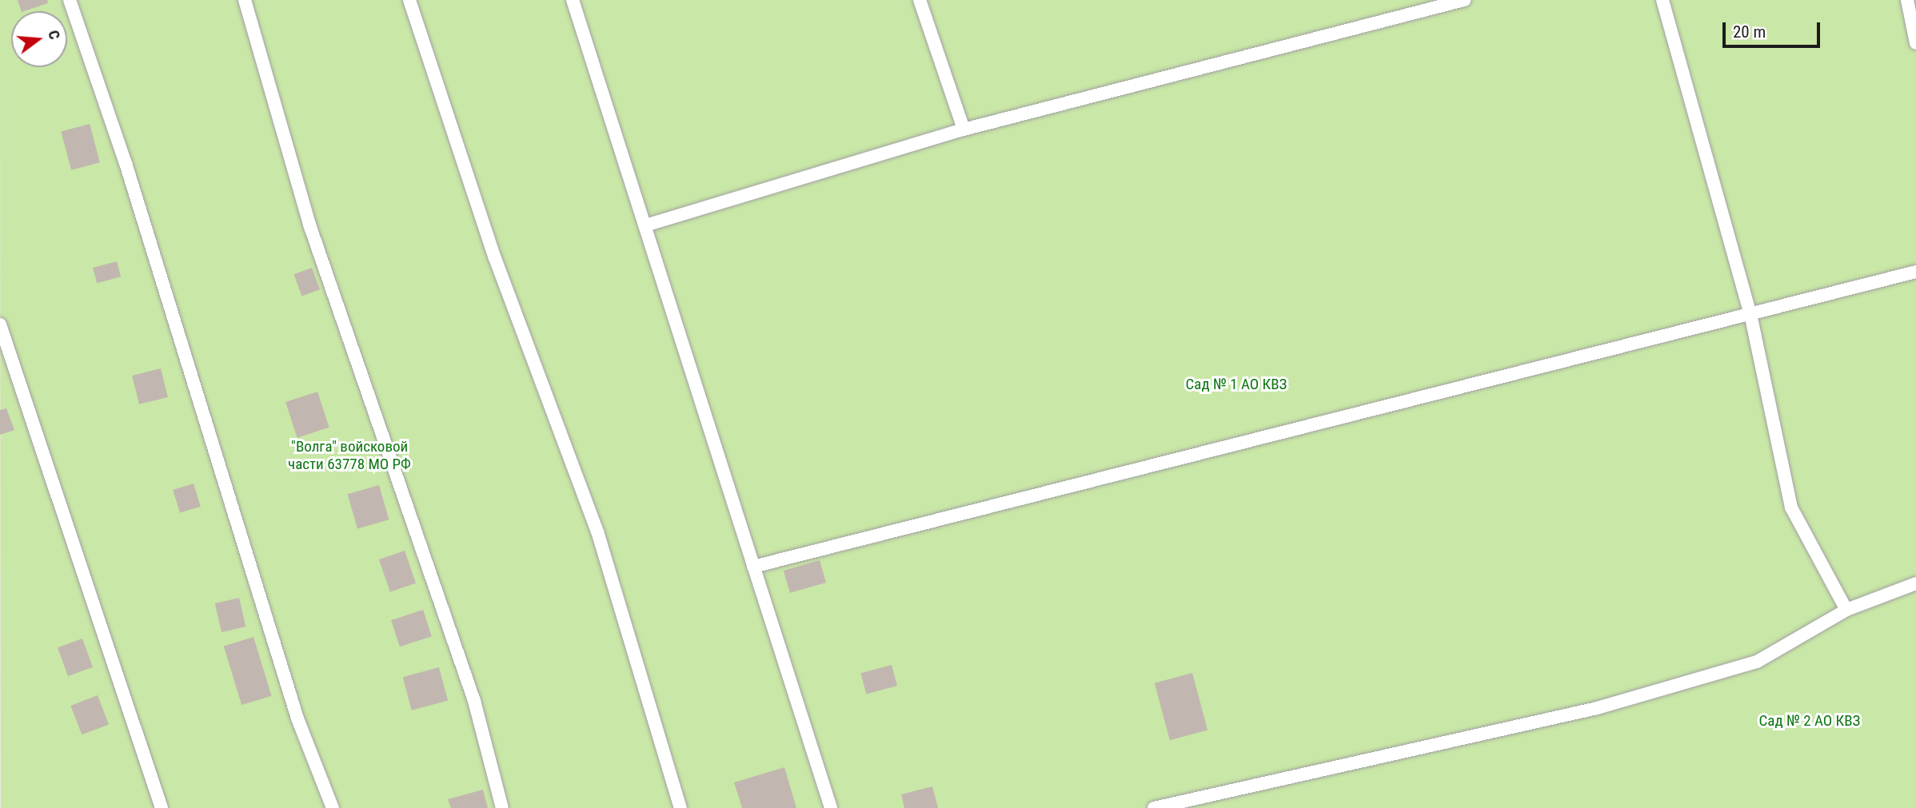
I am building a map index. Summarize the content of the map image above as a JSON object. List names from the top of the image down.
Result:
{
  "parks": ["Сад № 1 АО КВЗ", "\"Волга\" войсковой части 63778 МО РФ", "Сад № 2 АО КВЗ"],
  "scale_bar": "20 m",
  "north": "right"
}
